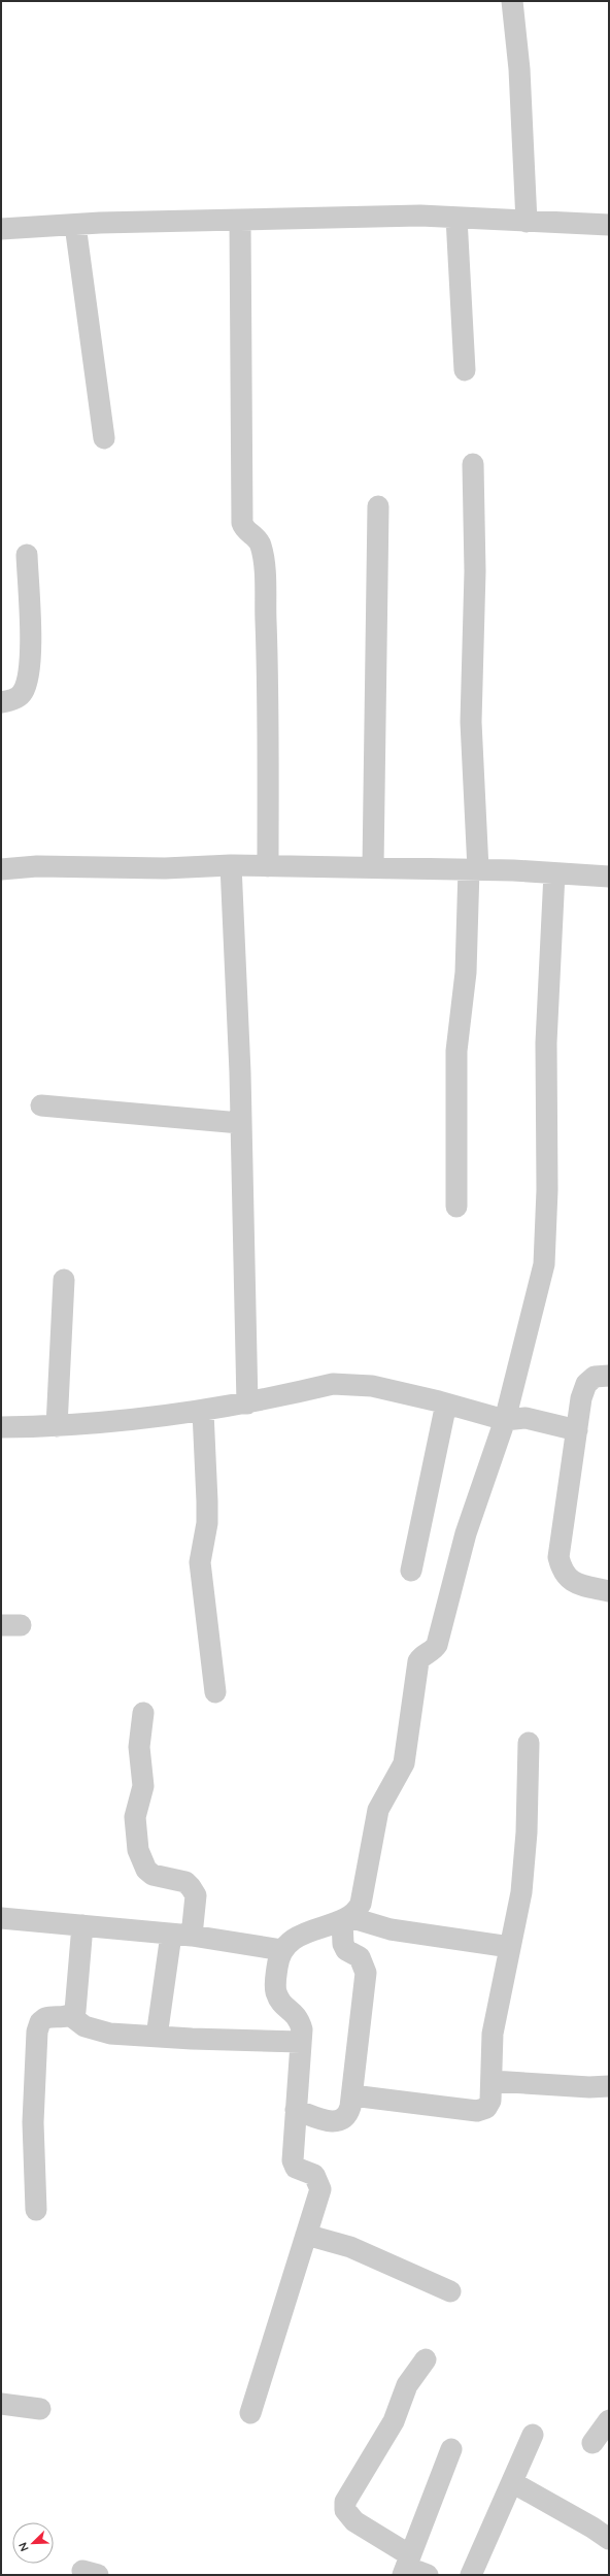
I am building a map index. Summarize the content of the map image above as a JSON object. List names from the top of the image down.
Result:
{
  "north": "bottom left"
}
